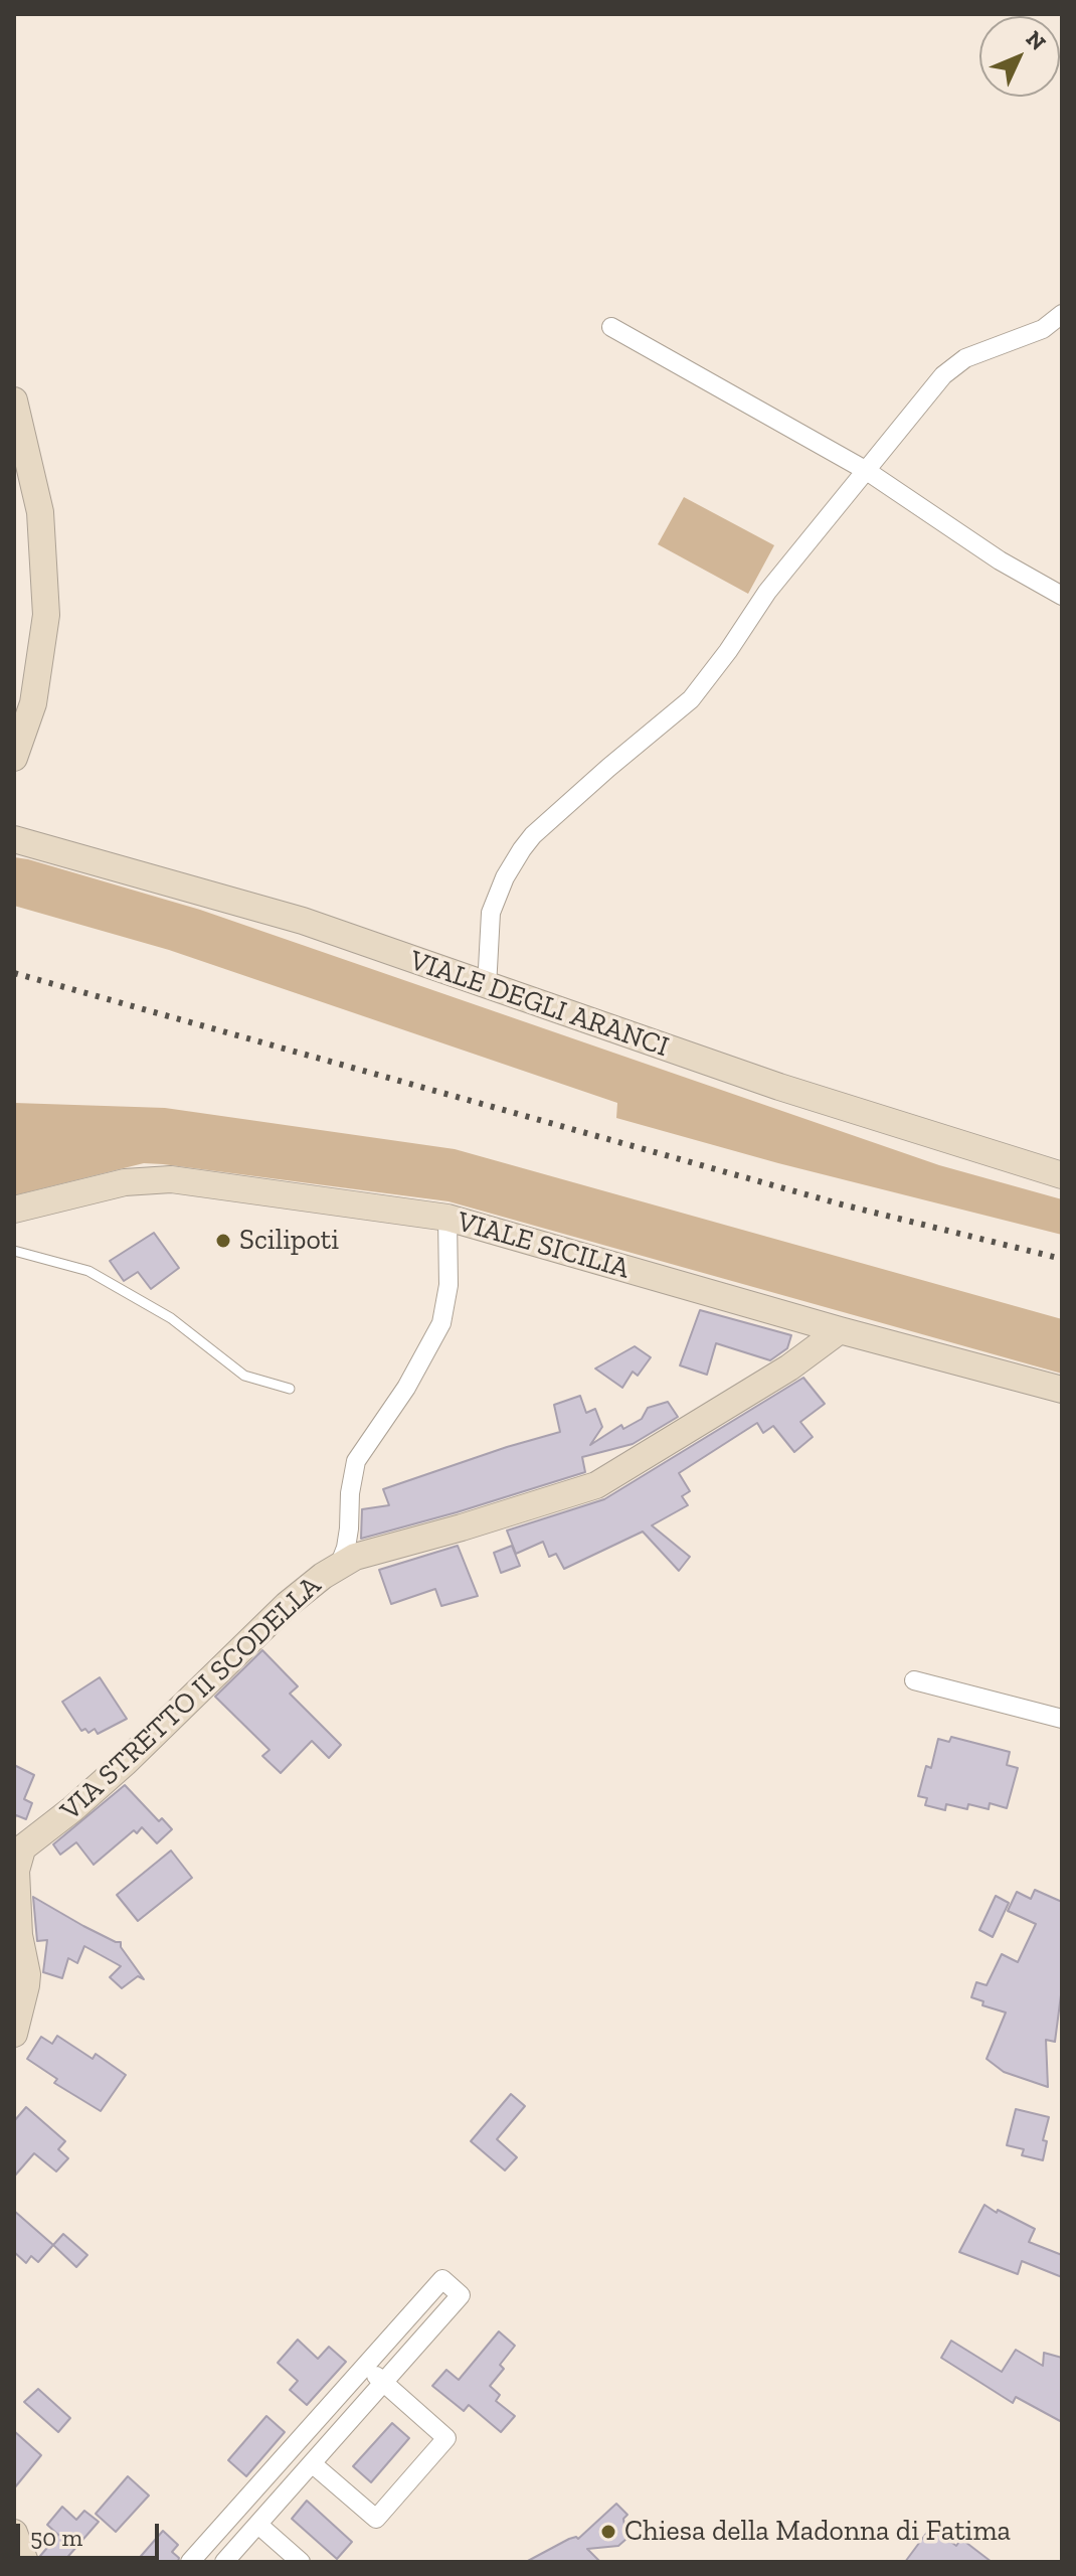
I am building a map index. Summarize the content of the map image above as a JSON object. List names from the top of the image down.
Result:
{
  "streets": {
    "street": ["VIALE DEGLI ARANCI", "VIALE SICILIA", "VIA STRETTO II SCODELLA"]
  },
  "crossings": [
    ["VIALE SICILIA", "VIA STRETTO II SCODELLA"]
  ],
  "places": ["Scilipoti", "Chiesa della Madonna di Fatima"],
  "scale_bar": "50 m",
  "north": "top right"
}
